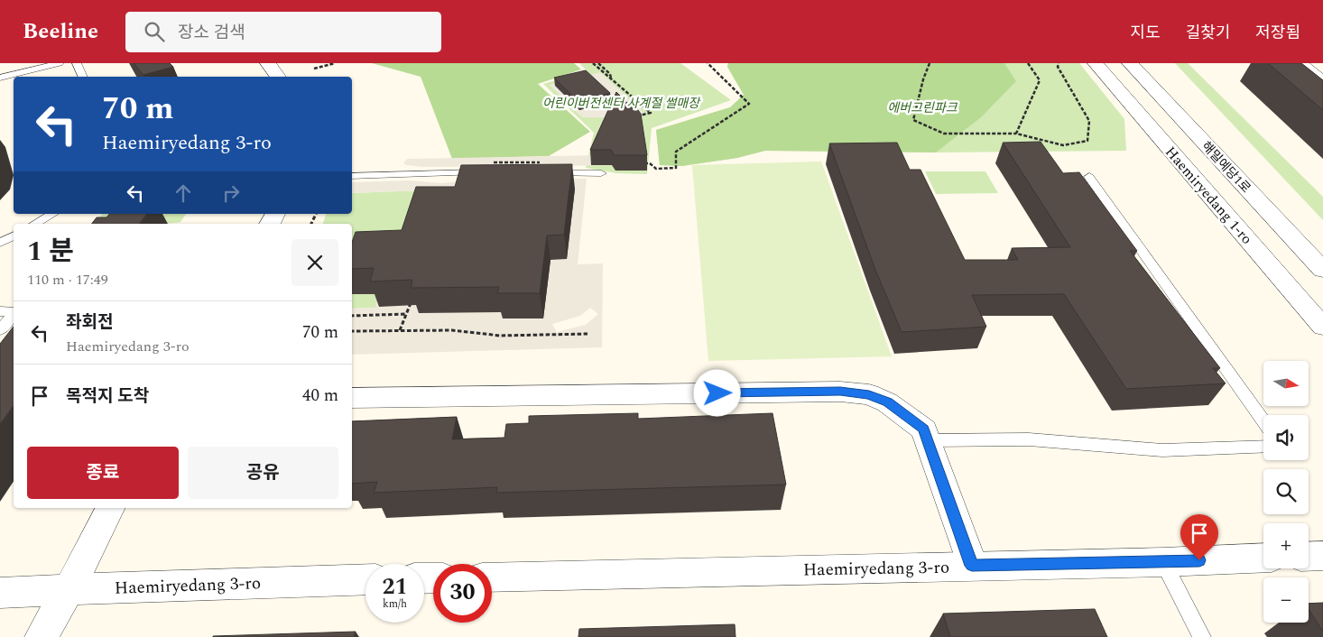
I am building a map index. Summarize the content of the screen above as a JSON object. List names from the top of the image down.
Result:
{
  "streets": {
    "street": ["해밀예당1로", "Haemiryedang 1-ro", "Haemiryedang 3-ro"]
  },
  "parks": ["어린이버전센터 사계절 썰매장", "에버그린파크"],
  "north": "right",
  "page": {
    "header": "Beeline",
    "search": "장소 검색",
    "nav": ["지도", "길찾기", "저장됨"],
    "turn": ["70 m", "Haemiryedang 3-ro"],
    "heading": ["1 분", "110 m · 17:49"],
    "list": [
      {
        "name": "좌회전",
        "note": "Haemiryedang 3-ro",
        "value": "70 m"
      },
      {
        "name": "목적지 도착",
        "value": "40 m"
      }
    ],
    "map_buttons": ["+", "−"],
    "buttons": ["종료", "공유"],
    "speed": "21 km/h",
    "limit": "30"
  }
}
